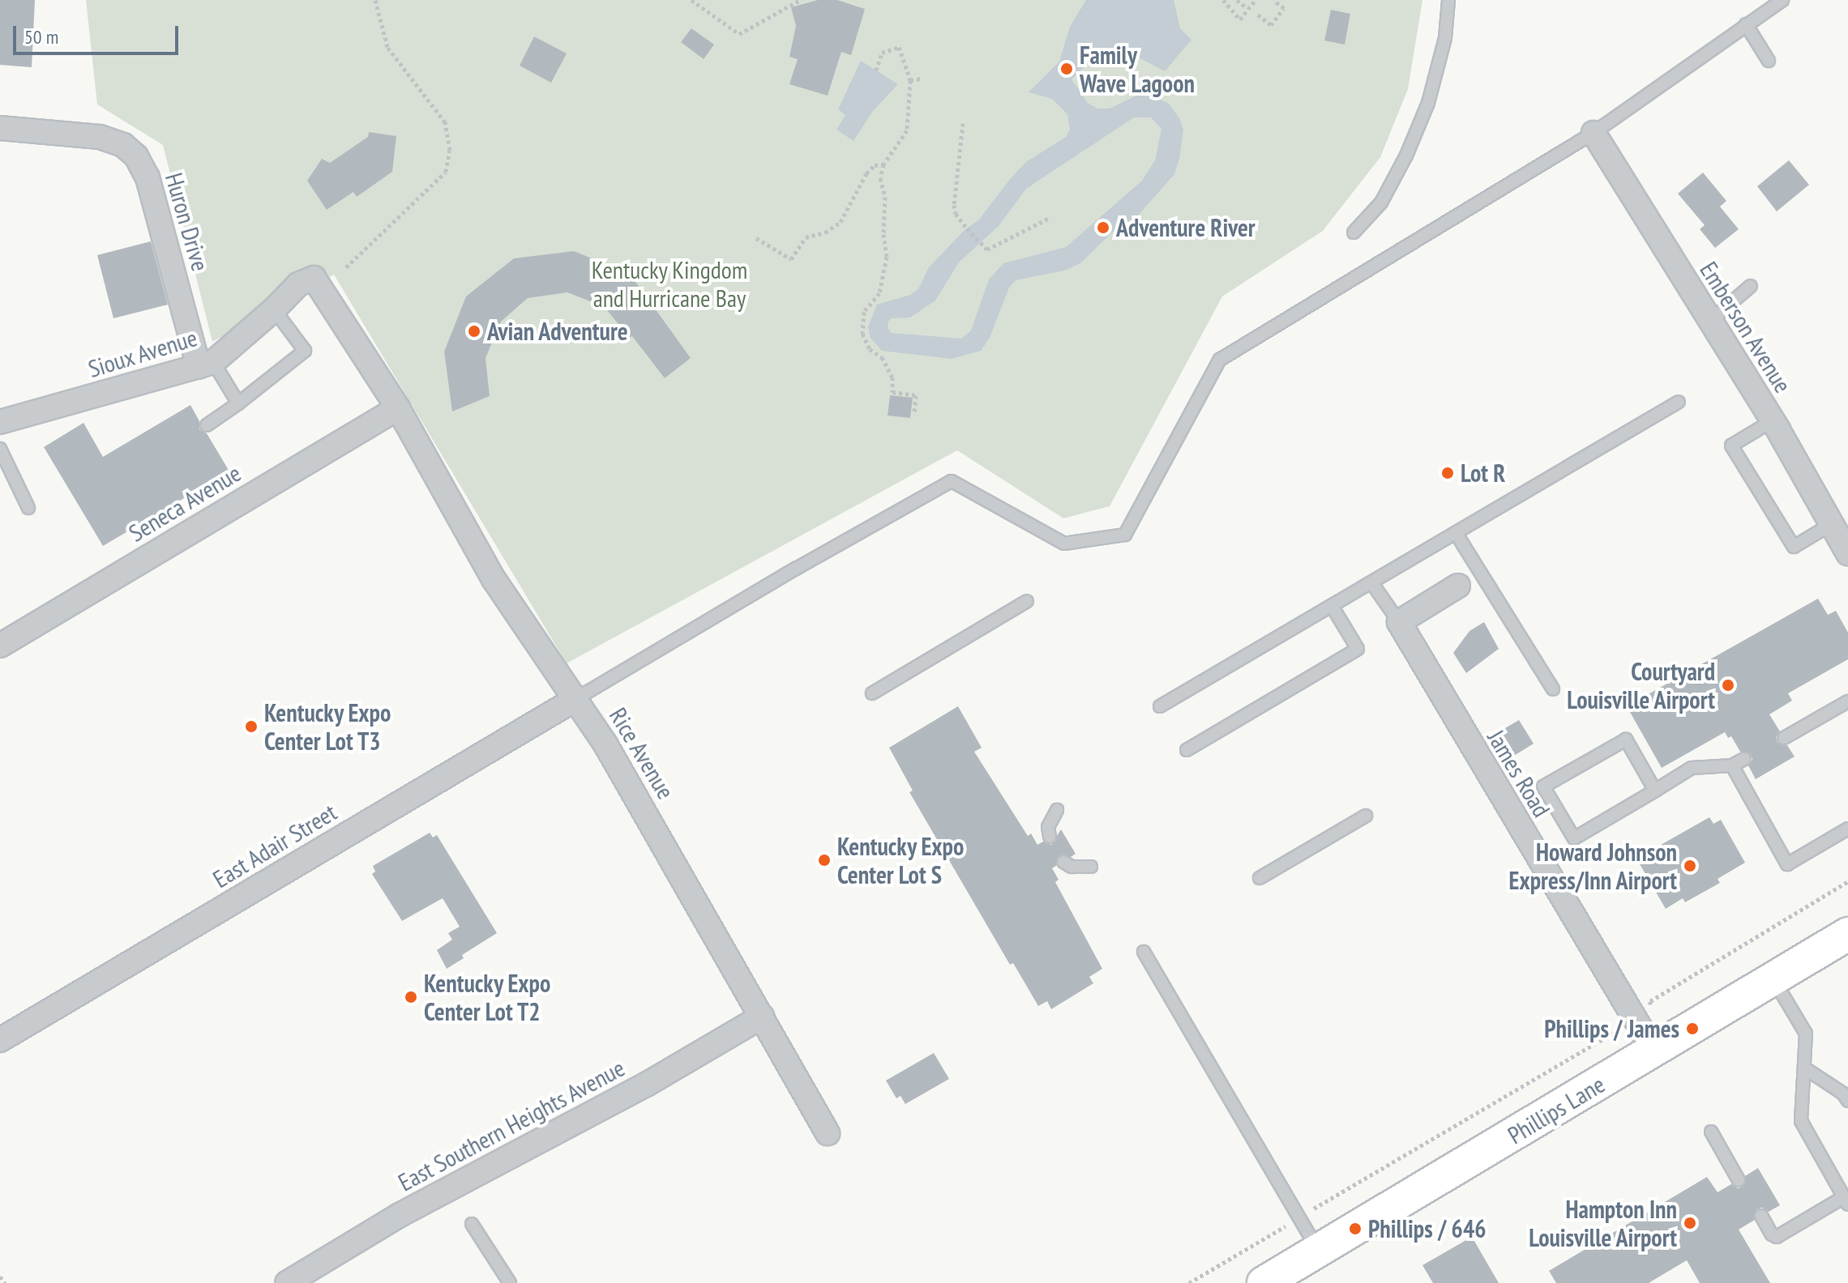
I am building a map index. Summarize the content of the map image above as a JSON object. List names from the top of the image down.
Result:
{
  "streets": {
    "main road": ["Phillips Lane"],
    "street": [
      "Huron Drive",
      "Emberson Avenue",
      "Sioux Avenue",
      "Seneca Avenue",
      "Rice Avenue",
      "James Road",
      "East Adair Street",
      "East Southern Heights Avenue"
    ]
  },
  "crossings": [
    ["Huron Drive", "Sioux Avenue"],
    ["Sioux Avenue", "Rice Avenue"],
    ["Seneca Avenue", "Rice Avenue"],
    ["Rice Avenue", "East Adair Street"],
    ["Rice Avenue", "East Southern Heights Avenue"],
    ["James Road", "Phillips Lane"]
  ],
  "parks": ["Kentucky Kingdom and Hurricane Bay"],
  "places": [
    "Family Wave Lagoon",
    "Adventure River",
    "Avian Adventure",
    "Lot R",
    "Courtyard Louisville Airport",
    "Kentucky Expo Center Lot T3",
    "Kentucky Expo Center Lot S",
    "Howard Johnson Express/Inn Airport",
    "Kentucky Expo Center Lot T2",
    "Phillips / James",
    "Hampton Inn Louisville Airport",
    "Phillips / 646"
  ],
  "scale_bar": "50 m"
}
